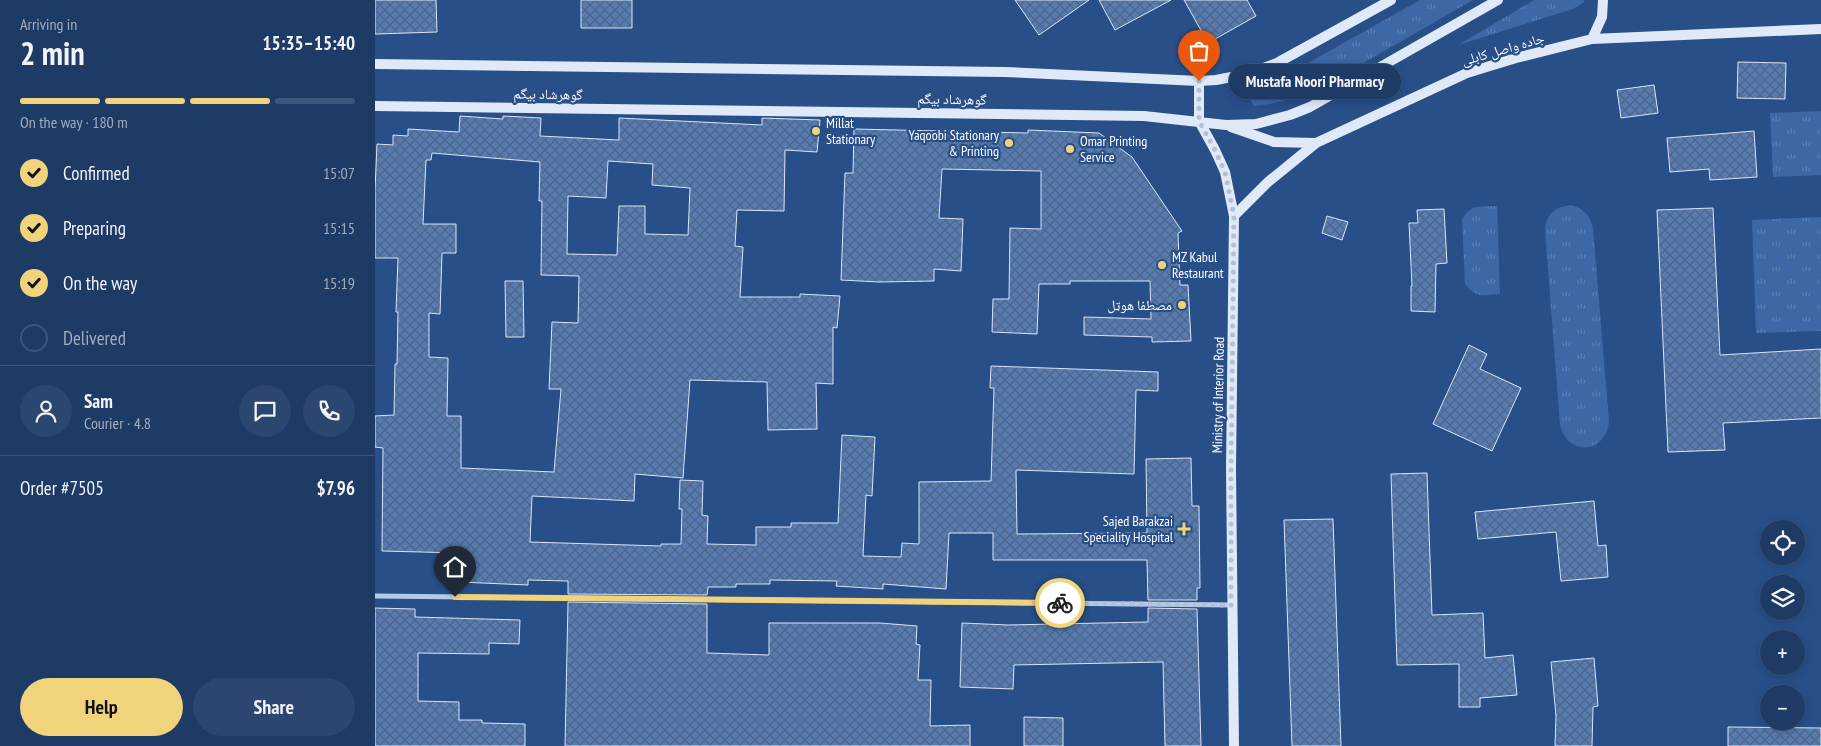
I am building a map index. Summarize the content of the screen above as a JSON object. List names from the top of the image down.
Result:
{
  "streets": {
    "main road": ["جاده واصل کابلی", "گوهرشاد بیگم", "Ministry of Interior Road"]
  },
  "crossings": [
    ["جاده واصل کابلی", "Ministry of Interior Road"],
    ["گوهرشاد بیگم", "Ministry of Interior Road"]
  ],
  "places": {
    "other": [
      "Mustafa Noori Pharmacy",
      "Millat Stationary",
      "Yaqoobi Stationary & Printing",
      "Omar Printing Service",
      "MZ Kabul Restaurant",
      "مصطفا هوټل"
    ],
    "health": ["Sajed Barakzai Speciality Hospital"]
  },
  "page": {
    "heading": ["2 min", "Arriving in", "15:35–15:40"],
    "panel": [
      "Sam",
      "Courier · 4.8",
      "Order #7505",
      "$7.96"
    ],
    "bubble": "Mustafa Noori Pharmacy",
    "bar": "On the way · 180 m",
    "list": [
      ["Confirmed", "15:07"],
      ["Preparing", "15:15"],
      ["On the way", "15:19"],
      "Delivered"
    ],
    "map_buttons": ["+", "−"],
    "buttons": ["Help", "Share"]
  }
}
